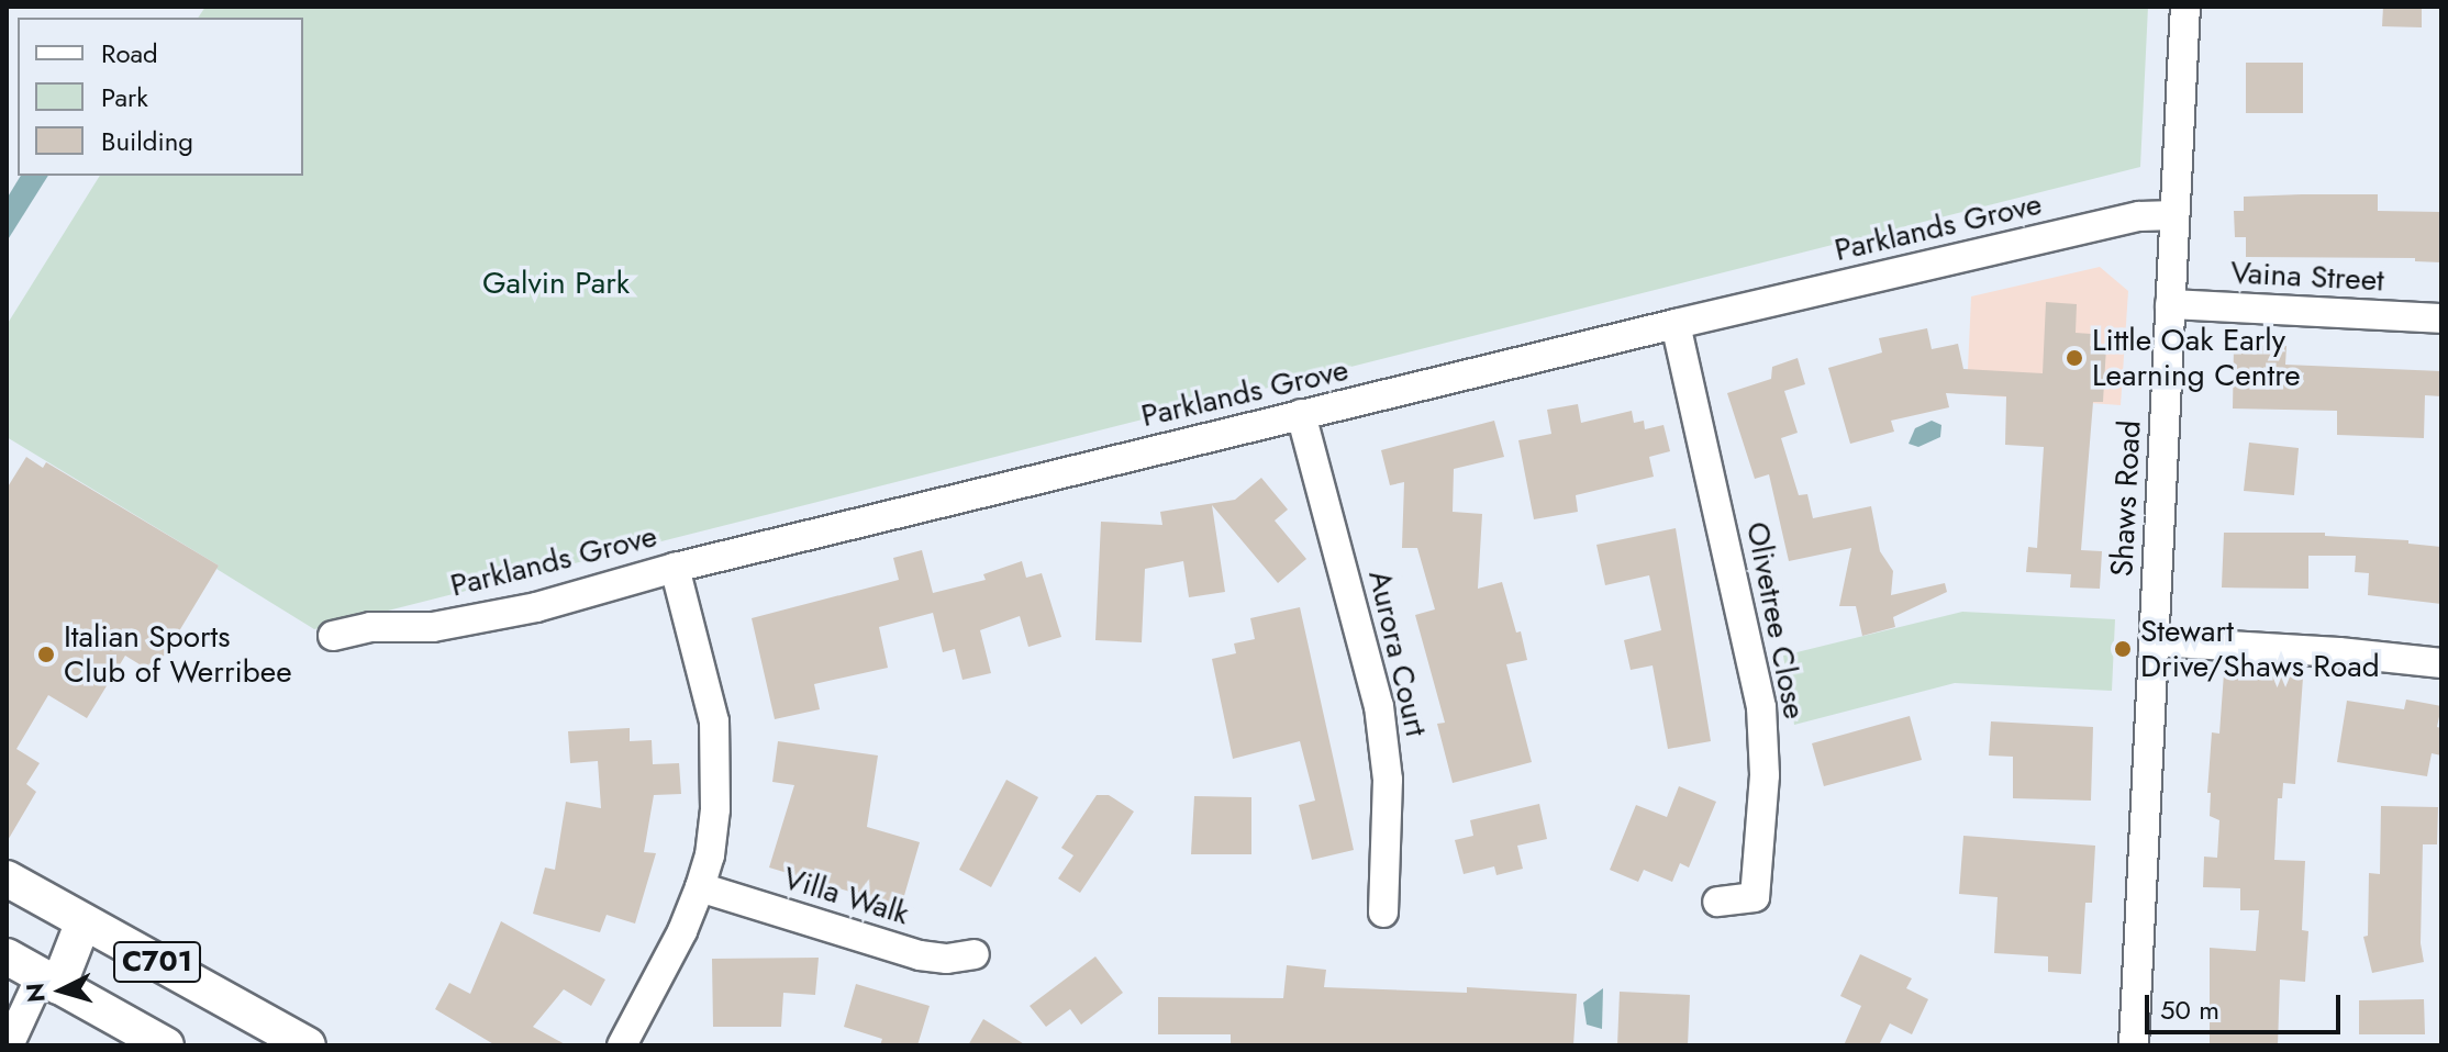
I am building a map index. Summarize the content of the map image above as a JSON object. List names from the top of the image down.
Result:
{
  "streets": {
    "main road": ["C701"],
    "street": [
      "Parklands Grove",
      "Vaina Street",
      "Shaws Road",
      "Olivetree Close",
      "Aurora Court",
      "Villa Walk"
    ]
  },
  "crossings": [
    ["Parklands Grove", "Shaws Road"],
    ["Parklands Grove", "Olivetree Close"],
    ["Parklands Grove", "Aurora Court"],
    ["Vaina Street", "Shaws Road"]
  ],
  "parks": ["Galvin Park"],
  "places": ["Little Oak Early Learning Centre", "Stewart Drive/Shaws Road", "Italian Sports Club of Werribee"],
  "legend": ["Road", "Park", "Building"],
  "scale_bar": "50 m",
  "north": "left"
}
